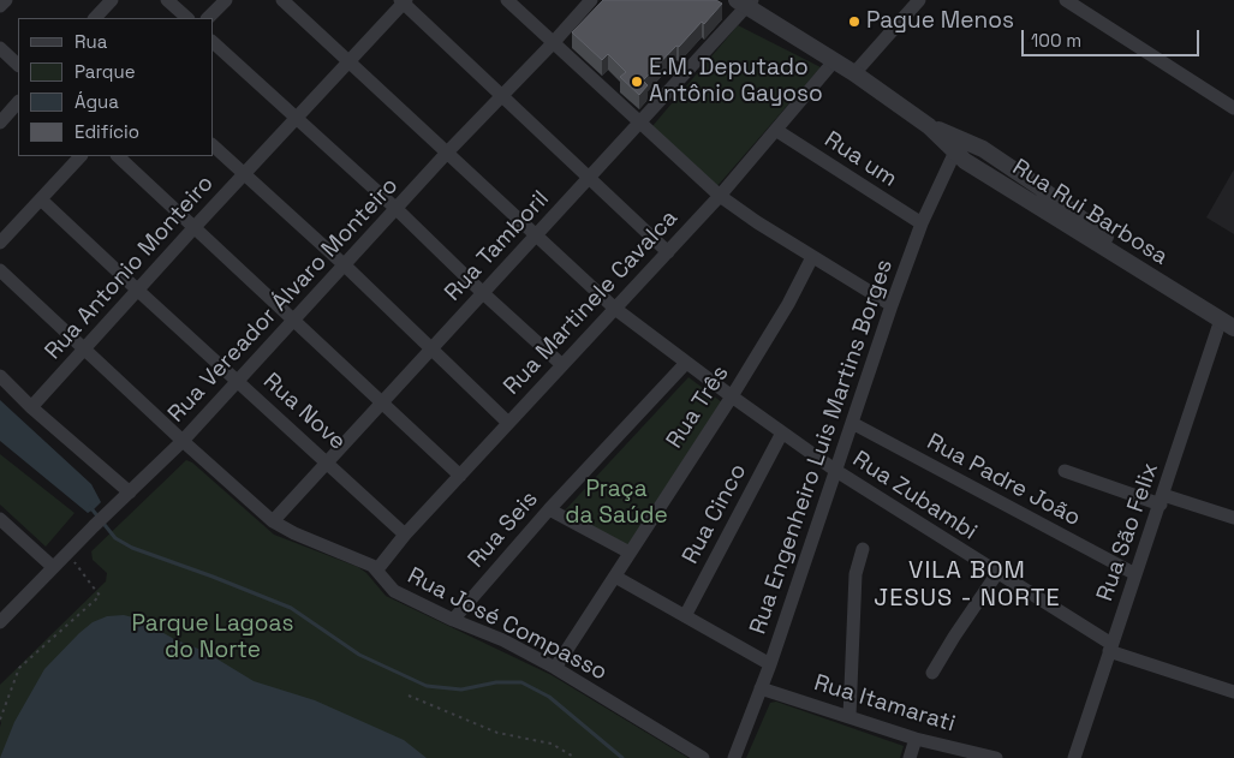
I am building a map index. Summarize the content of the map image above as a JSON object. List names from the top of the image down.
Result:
{
  "streets": {
    "street": [
      "Rua um",
      "Rua Rui Barbosa",
      "Rua Tamboril",
      "Rua Antonio Monteiro",
      "Rua Vereador Álvaro Monteiro",
      "Rua Martinele Cavalca",
      "Rua Três",
      "Rua Nove",
      "Rua Engenheiro Luis Martins Borges",
      "Rua Padre João",
      "Rua Zubambi",
      "Rua Cinco",
      "Rua Seis",
      "Rua São Felix",
      "Rua José Compasso",
      "Rua Itamarati"
    ]
  },
  "crossings": [
    ["Rua um", "Rua Martinele Cavalca"],
    ["Rua um", "Rua Engenheiro Luis Martins Borges"],
    ["Rua Rui Barbosa", "Rua Tamboril"],
    ["Rua Rui Barbosa", "Rua Martinele Cavalca"],
    ["Rua Rui Barbosa", "Rua Engenheiro Luis Martins Borges"],
    ["Rua Rui Barbosa", "Rua São Felix"],
    ["Rua Tamboril", "Rua Nove"],
    ["Rua Tamboril", "Rua Zubambi"],
    ["Rua Tamboril", "Rua José Compasso"],
    ["Rua Antonio Monteiro", "Rua Nove"],
    ["Rua Antonio Monteiro", "Rua Zubambi"],
    ["Rua Vereador Álvaro Monteiro", "Rua Nove"],
    ["Rua Vereador Álvaro Monteiro", "Rua Zubambi"],
    ["Rua Vereador Álvaro Monteiro", "Rua José Compasso"],
    ["Rua Martinele Cavalca", "Rua Nove"],
    ["Rua Martinele Cavalca", "Rua Zubambi"],
    ["Rua Martinele Cavalca", "Rua José Compasso"],
    ["Rua Três", "Rua Zubambi"],
    ["Rua Três", "Rua José Compasso"],
    ["Rua Engenheiro Luis Martins Borges", "Rua Padre João"],
    ["Rua Engenheiro Luis Martins Borges", "Rua Zubambi"],
    ["Rua Engenheiro Luis Martins Borges", "Rua Itamarati"],
    ["Rua Padre João", "Rua São Felix"],
    ["Rua Zubambi", "Rua Cinco"],
    ["Rua Zubambi", "Rua Seis"],
    ["Rua Zubambi", "Rua São Felix"],
    ["Rua Seis", "Rua José Compasso"]
  ],
  "districts": ["VILA BOM JESUS - NORTE"],
  "parks": ["Praça da Saúde", "Parque Lagoas do Norte"],
  "places": ["Pague Menos", "E.M. Deputado Antônio Gayoso"],
  "legend": [
    "Rua",
    "Parque",
    "Água",
    "Edifício"
  ],
  "scale_bar": "100 m"
}
